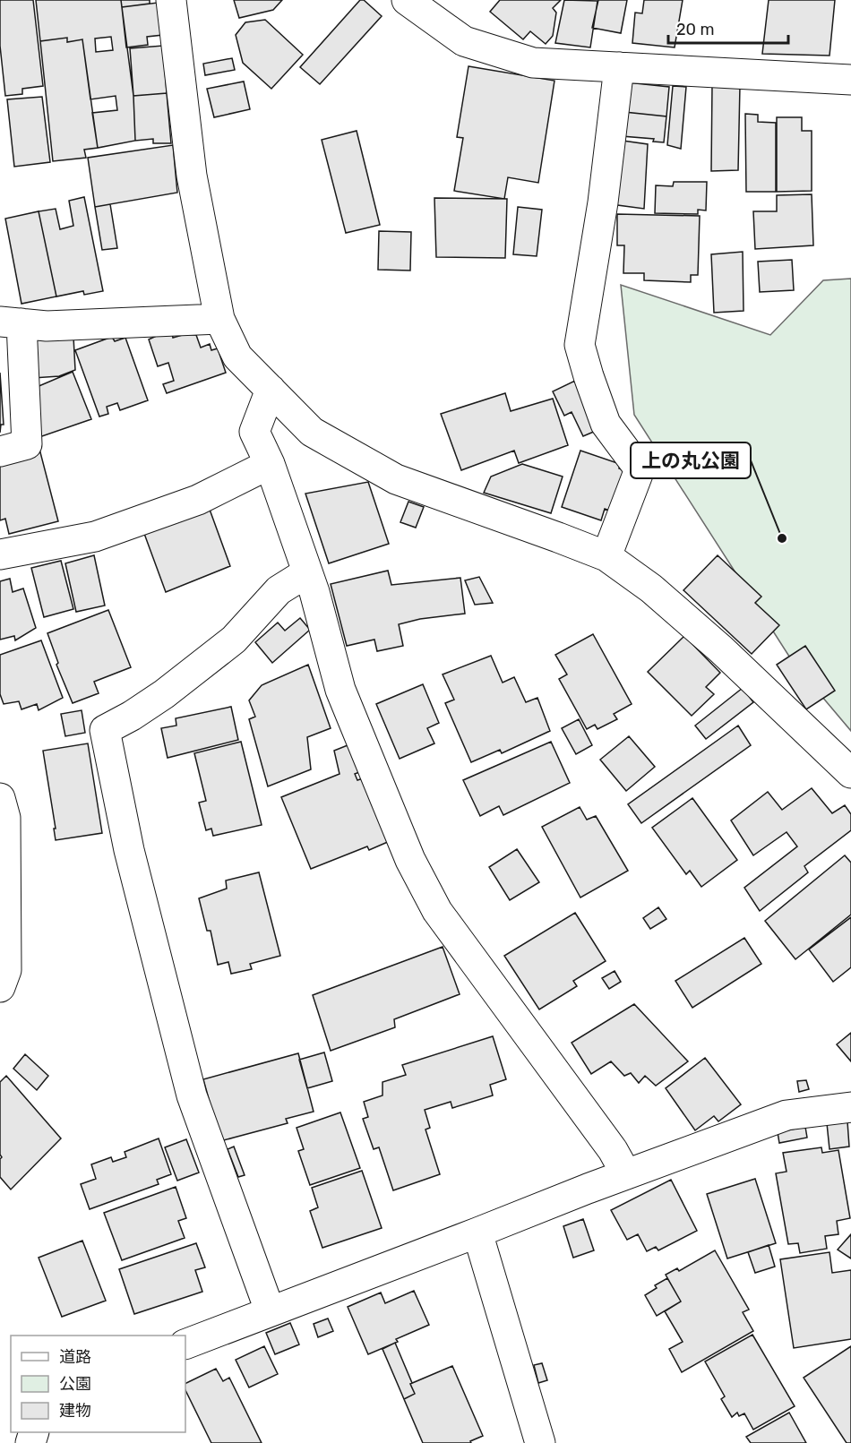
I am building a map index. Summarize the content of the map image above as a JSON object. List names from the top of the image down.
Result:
{
  "places": ["上の丸公園"],
  "legend": ["道路", "公園", "建物"],
  "scale_bar": "20 m"
}
